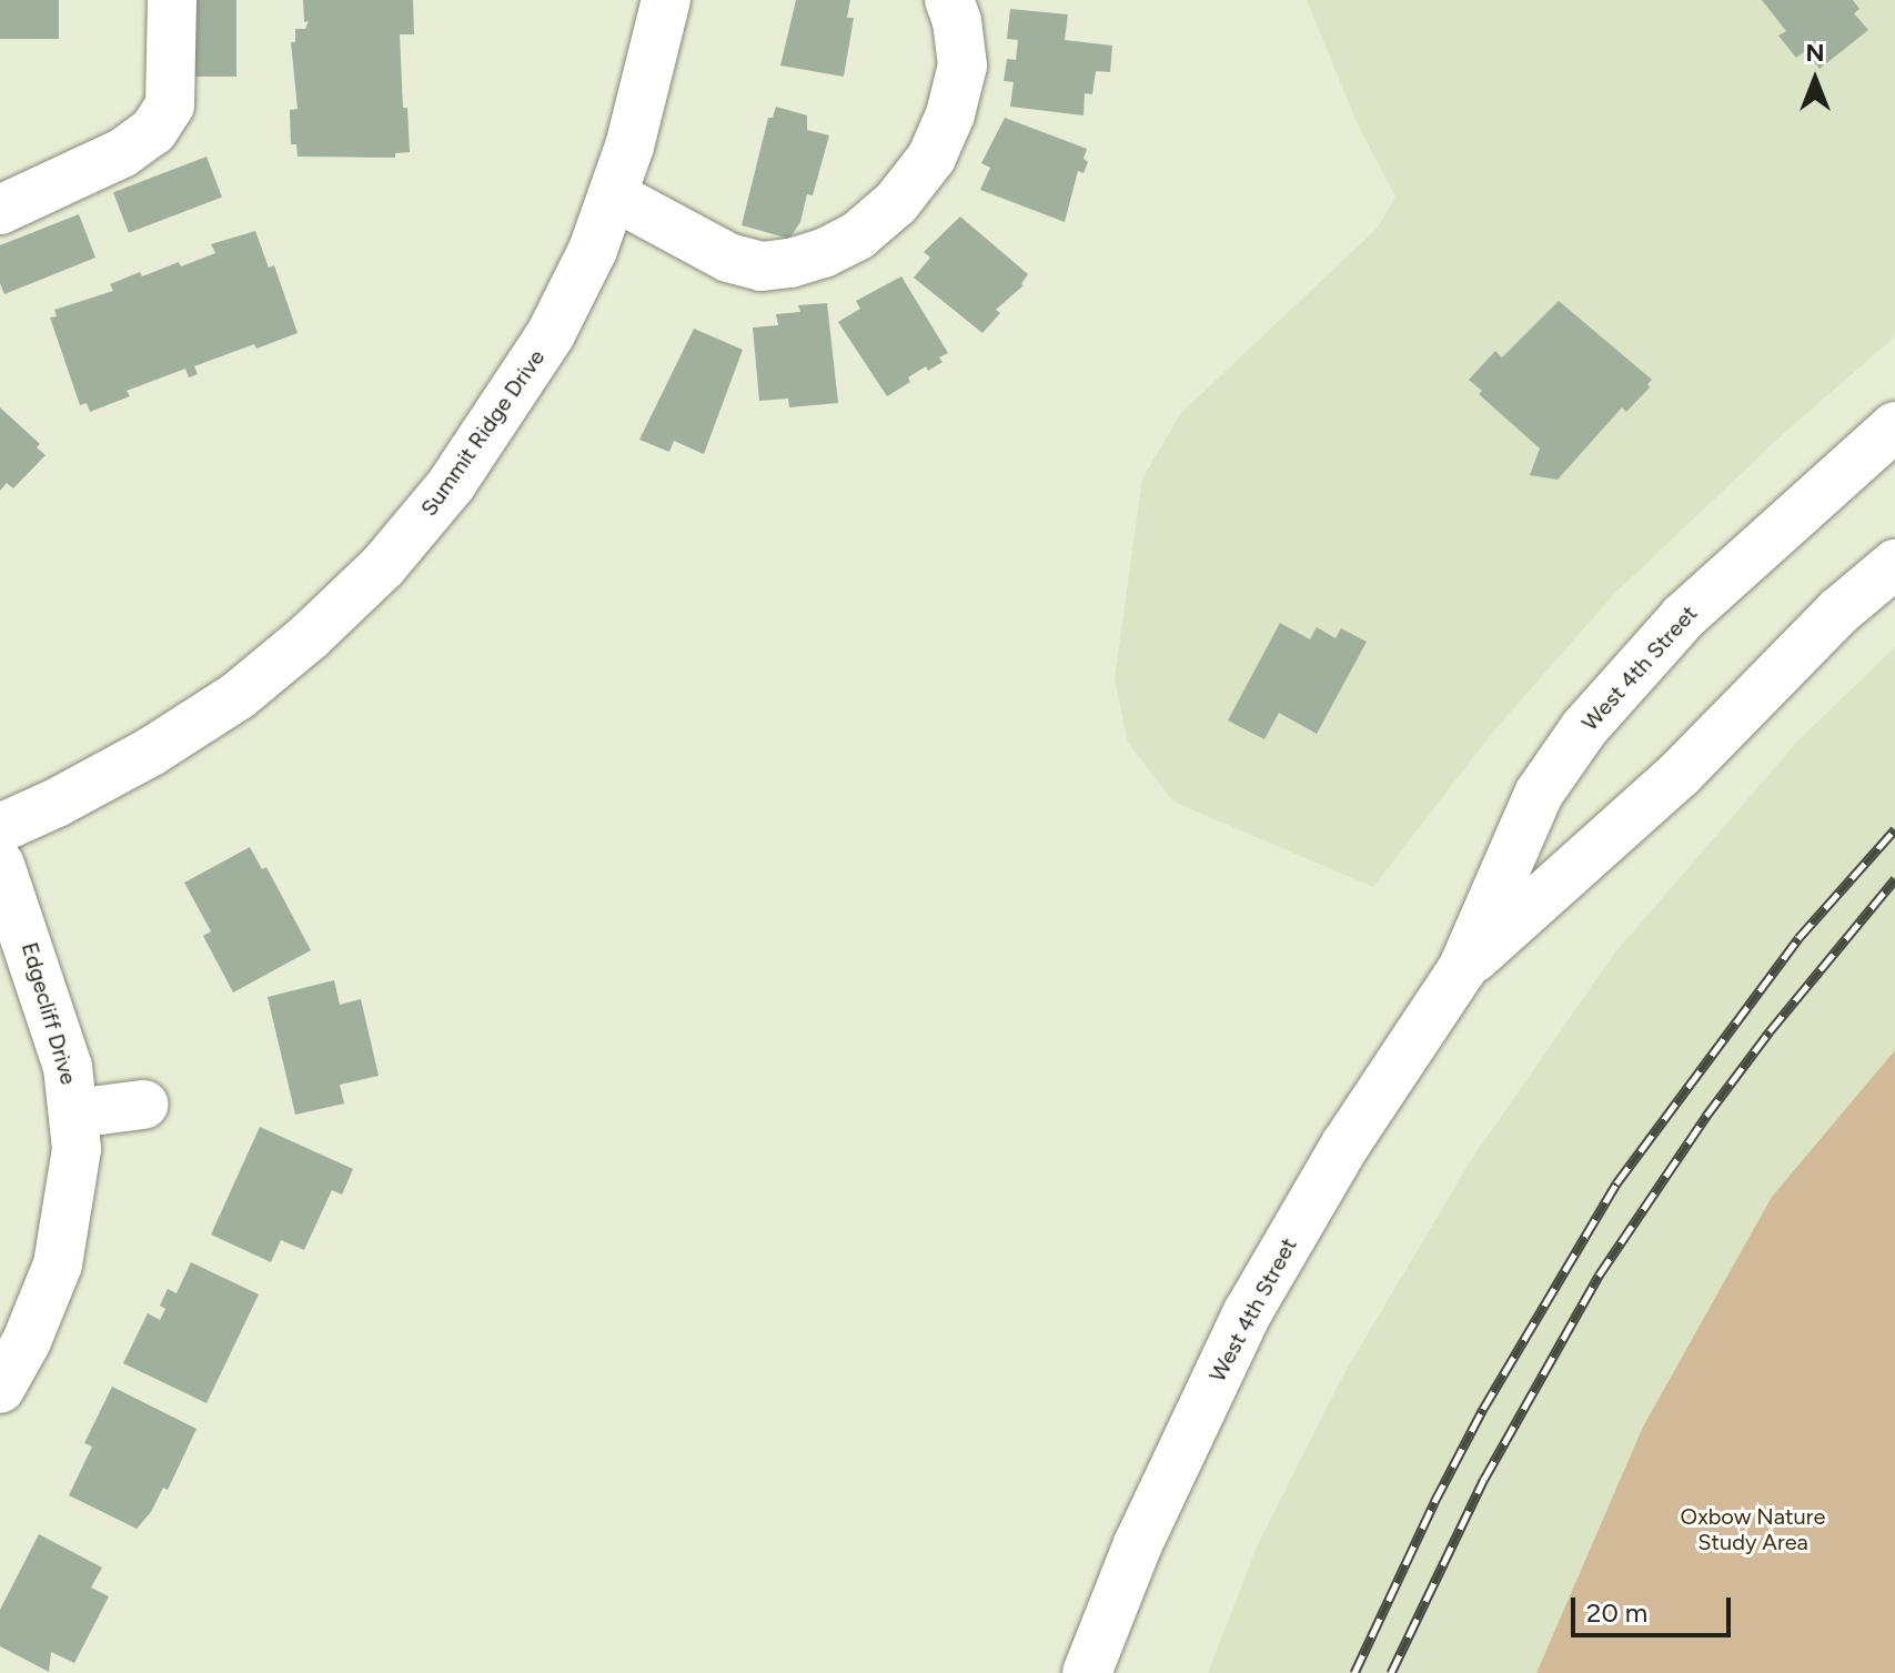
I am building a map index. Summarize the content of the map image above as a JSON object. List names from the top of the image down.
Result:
{
  "streets": {
    "main road": ["Summit Ridge Drive", "West 4th Street", "Edgecliff Drive"]
  },
  "parks": ["Oxbow Nature Study Area"],
  "scale_bar": "20 m",
  "north": "top"
}
